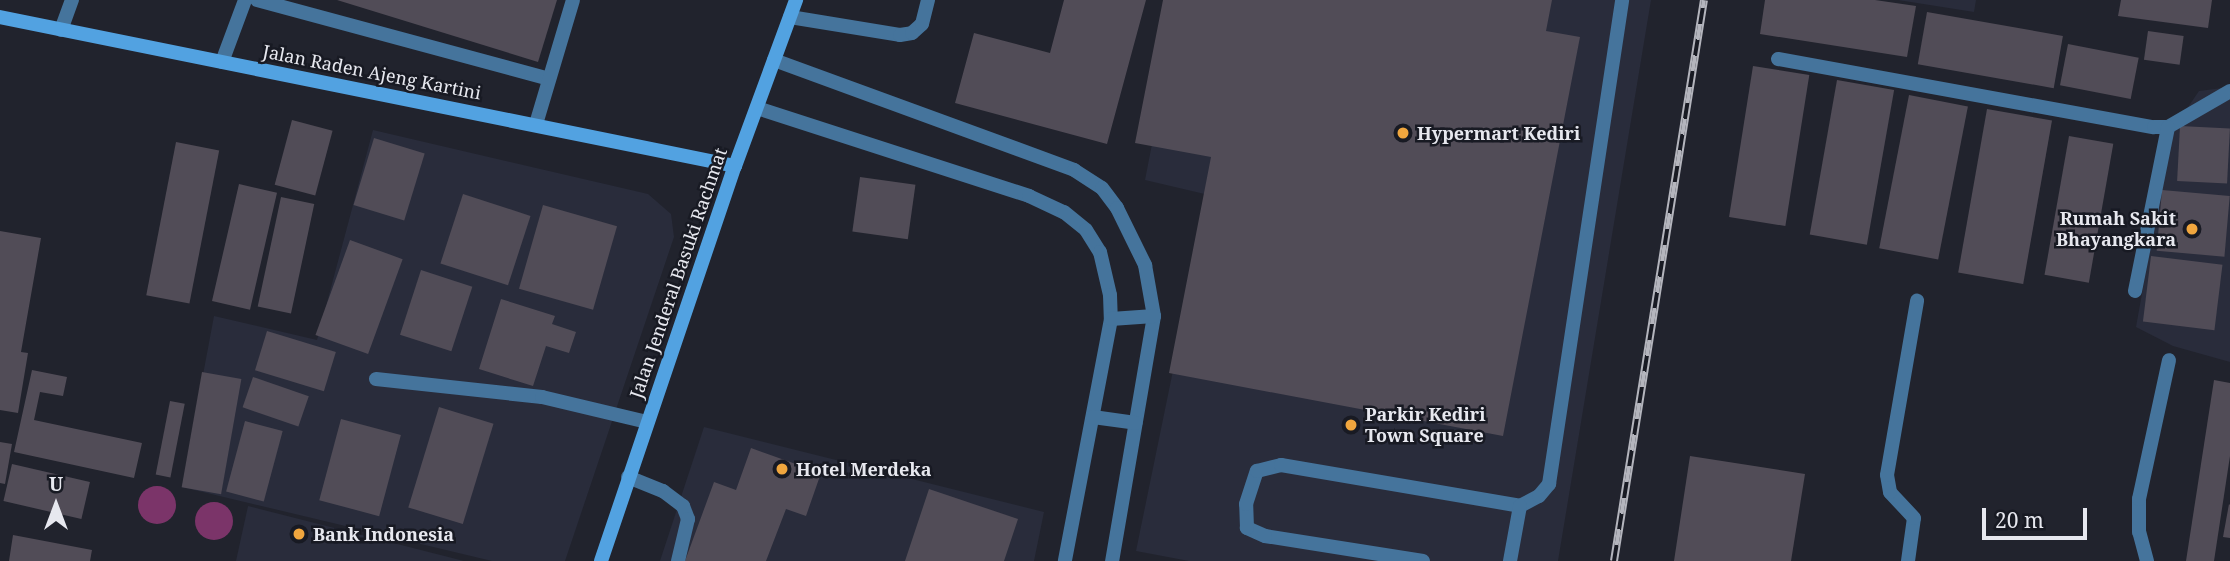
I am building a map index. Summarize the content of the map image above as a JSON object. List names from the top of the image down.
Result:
{
  "streets": {
    "street": ["Jalan Raden Ajeng Kartini", "Jalan Jenderal Basuki Rachmat"]
  },
  "crossings": [
    ["Jalan Raden Ajeng Kartini", "Jalan Jenderal Basuki Rachmat"]
  ],
  "places": [
    "Hypermart Kediri",
    "Rumah Sakit Bhayangkara",
    "Parkir Kediri Town Square",
    "Hotel Merdeka",
    "Bank Indonesia"
  ],
  "scale_bar": "20 m",
  "north": "top"
}
